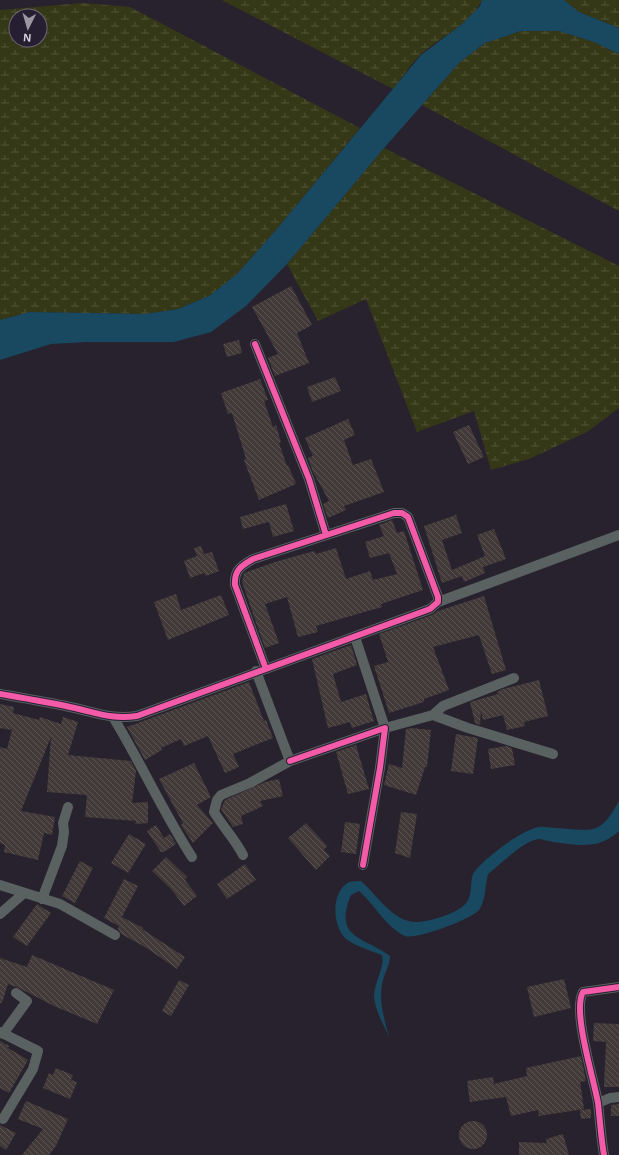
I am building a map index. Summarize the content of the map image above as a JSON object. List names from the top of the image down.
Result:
{
  "north": "bottom"
}
